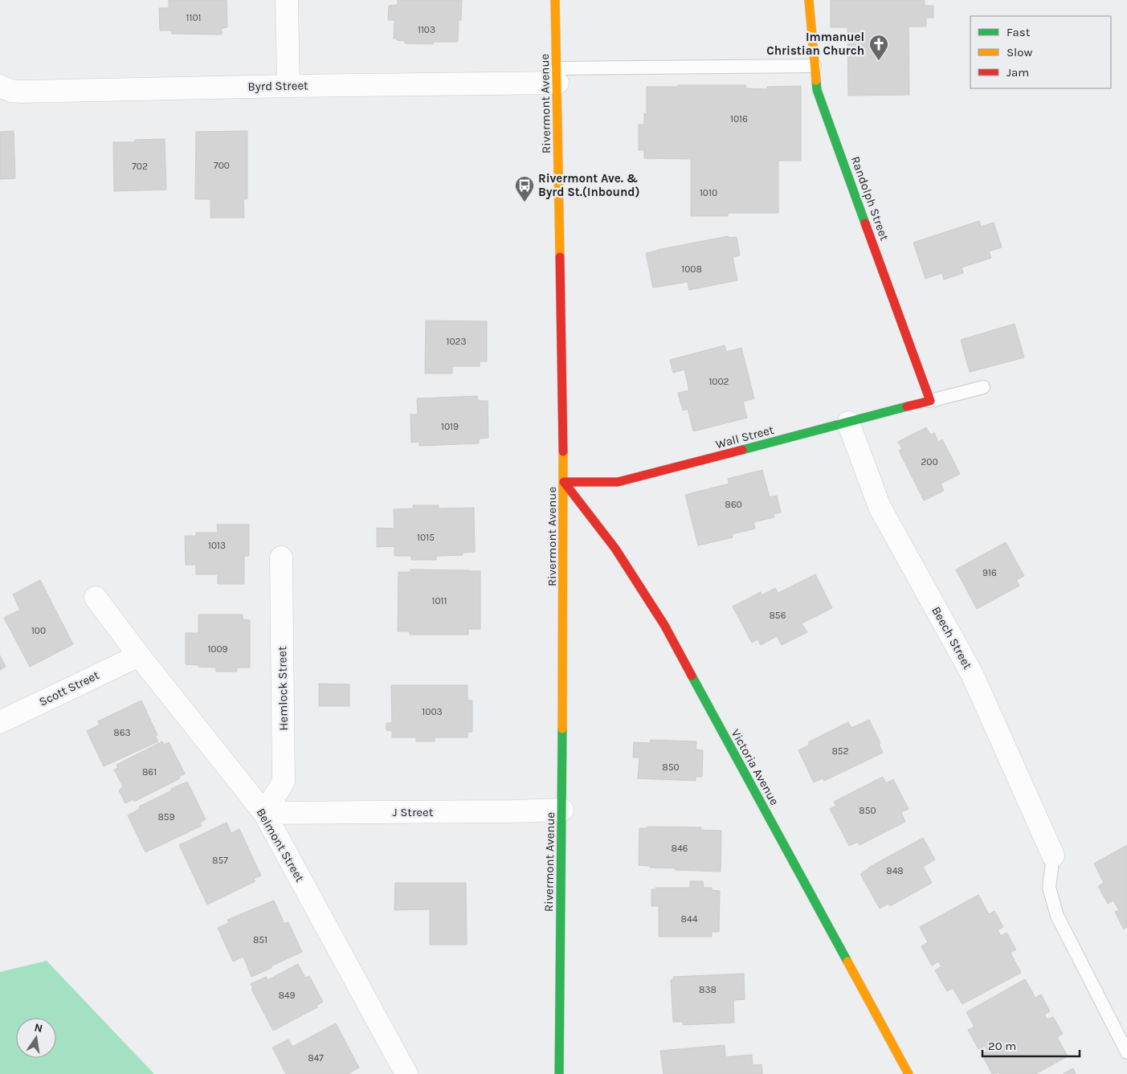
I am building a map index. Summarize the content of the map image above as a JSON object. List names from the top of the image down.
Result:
{
  "streets": {
    "street": [
      "Byrd Street",
      "Rivermont Avenue",
      "Randolph Street",
      "Wall Street",
      "Beech Street",
      "Scott Street",
      "Hemlock Street",
      "Victoria Avenue",
      "J Street",
      "Belmont Street"
    ]
  },
  "crossings": [
    ["Byrd Street", "Rivermont Avenue"],
    ["Rivermont Avenue", "Wall Street"],
    ["Rivermont Avenue", "Victoria Avenue"],
    ["Rivermont Avenue", "J Street"],
    ["Randolph Street", "Wall Street"],
    ["Wall Street", "Beech Street"],
    ["Wall Street", "Victoria Avenue"],
    ["Scott Street", "Belmont Street"],
    ["Hemlock Street", "J Street"],
    ["Hemlock Street", "Belmont Street"],
    ["J Street", "Belmont Street"]
  ],
  "places": {
    "church": ["Immanuel Christian Church"],
    "bus stop": ["Rivermont Ave. & Byrd St.(Inbound)"]
  },
  "house_numbers": [
    "1101",
    "1103",
    "1016",
    "700",
    "702",
    "1010",
    "1008",
    "1023",
    "1002",
    "1019",
    "200",
    "860",
    "1015",
    "1013",
    "916",
    "1011",
    "856",
    "100",
    "1009",
    "1003",
    "863",
    "852",
    "850",
    "861",
    "850",
    "859",
    "846",
    "857",
    "848",
    "844",
    "851",
    "838",
    "849",
    "847"
  ],
  "legend": ["Fast", "Slow", "Jam"],
  "scale_bar": "20 m",
  "north": "top"
}
